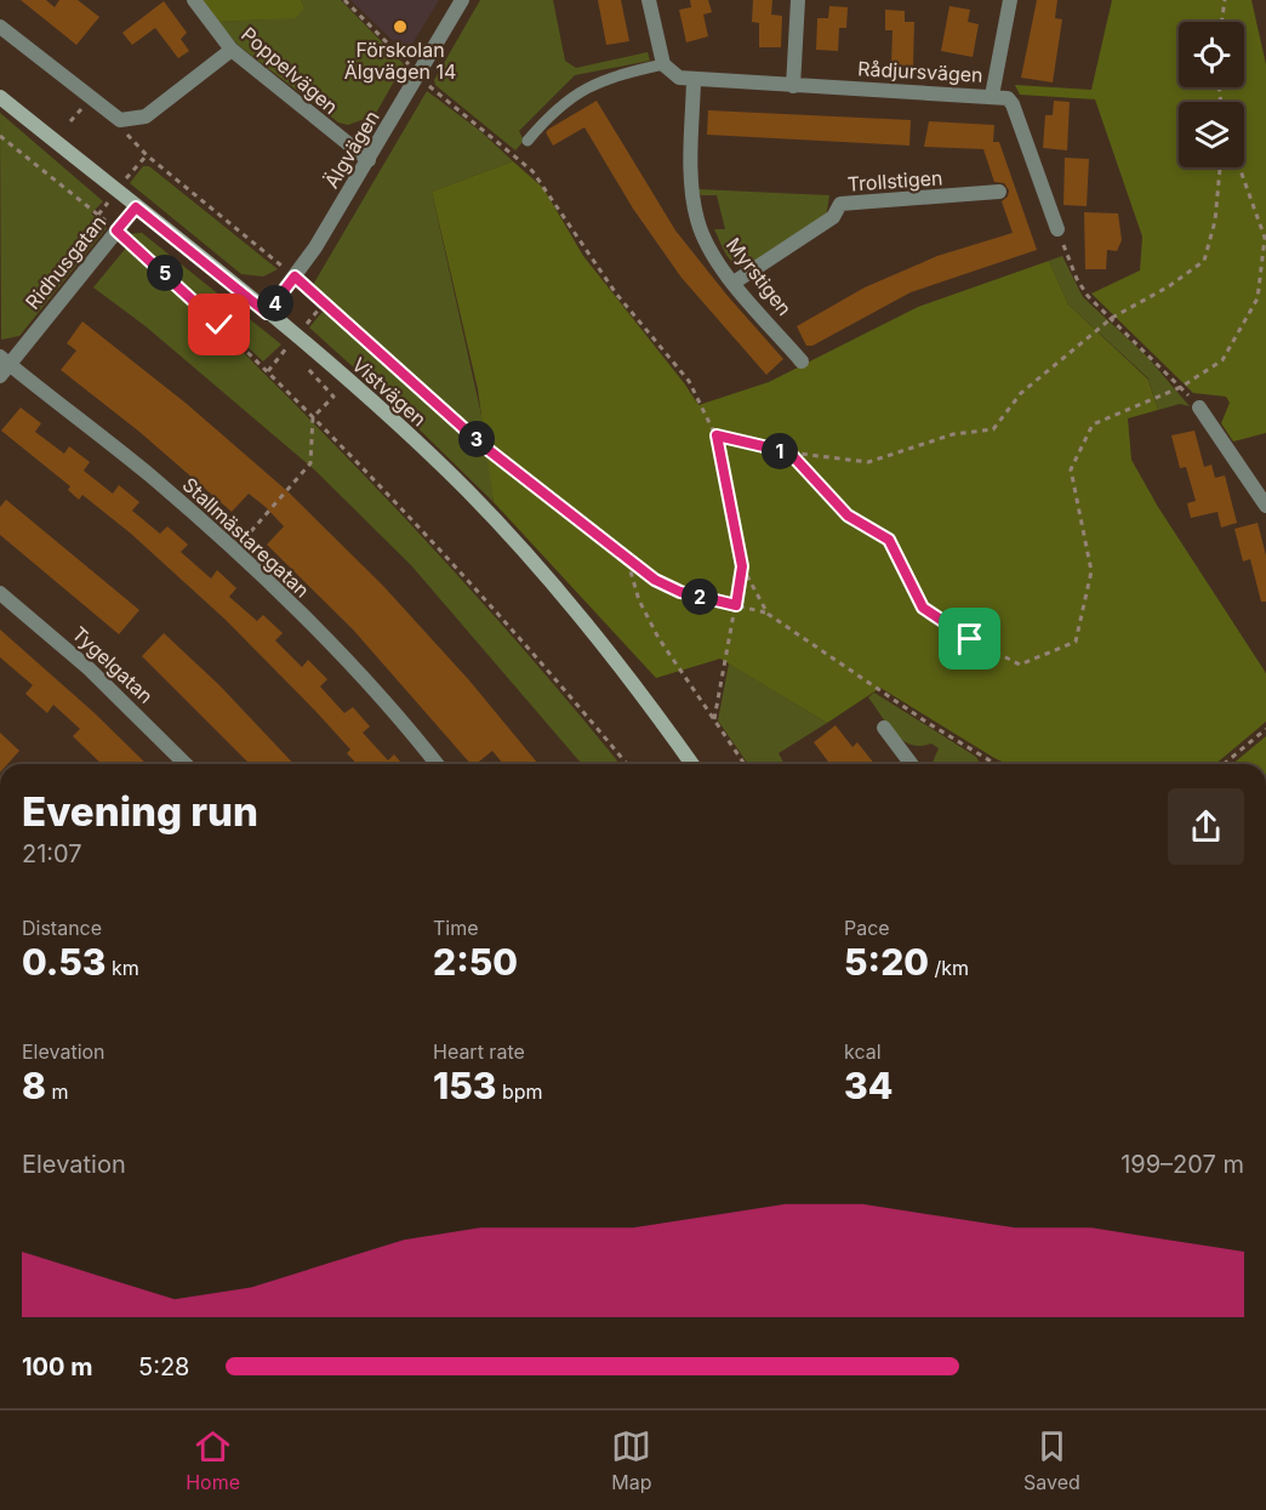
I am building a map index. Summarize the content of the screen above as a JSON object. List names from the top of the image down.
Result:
{
  "streets": {
    "main road": ["Vistvägen"],
    "street": [
      "Poppelvägen",
      "Rådjursvägen",
      "Älgvägen",
      "Trollstigen",
      "Ridhusgatan",
      "Myrstigen",
      "Stallmästaregatan",
      "Tygelgatan"
    ]
  },
  "crossings": [
    ["Poppelvägen", "Älgvägen"],
    ["Rådjursvägen", "Myrstigen"],
    ["Älgvägen", "Vistvägen"],
    ["Trollstigen", "Myrstigen"],
    ["Ridhusgatan", "Vistvägen"],
    ["Ridhusgatan", "Stallmästaregatan"]
  ],
  "places": ["Förskolan Älgvägen 14"],
  "page": {
    "pins": [
      "5",
      "4",
      "3",
      "1",
      "2"
    ],
    "heading": ["Evening run", "21:07"],
    "stats": [
      ["Distance", "0.53 km"],
      ["Time", "2:50"],
      ["Pace", "5:20 /km"],
      ["Elevation", "8 m"],
      ["Heart rate", "153 bpm"],
      ["kcal", "34"]
    ],
    "chart": ["Elevation", "199–207 m"],
    "list": [
      {
        "name": "100 m",
        "note": "5:28"
      }
    ],
    "tabs": ["Home", "Map", "Saved"]
  }
}
